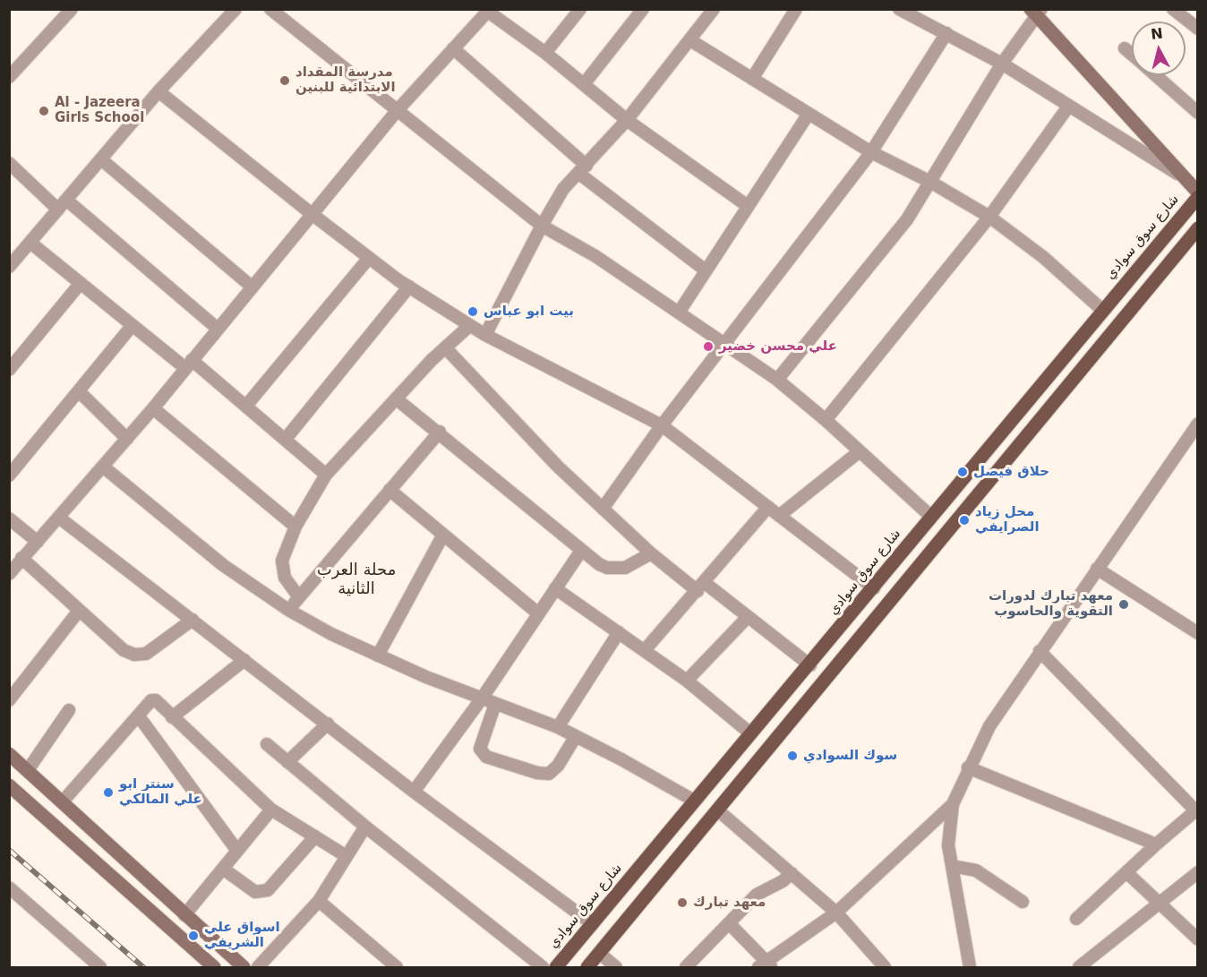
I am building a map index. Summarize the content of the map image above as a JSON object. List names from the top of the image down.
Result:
{
  "streets": {
    "main road": ["شارع سوق سوادي"]
  },
  "districts": ["محلة العرب الثانية"],
  "places": [
    "مدرسة المقداد الابتدائية للبنين",
    "Al - Jazeera Girls School",
    "بيت ابو عباس",
    "علي محسن خضير",
    "حلاق فيصل",
    "محل زياد الصرايفي",
    "معهد تبارك لدورات التقوية والحاسوب",
    "سوك السوادي",
    "سنتر ابو علي المالكي",
    "معهد تبارك",
    "اسواق علي الشريفي"
  ],
  "north": "top"
}
